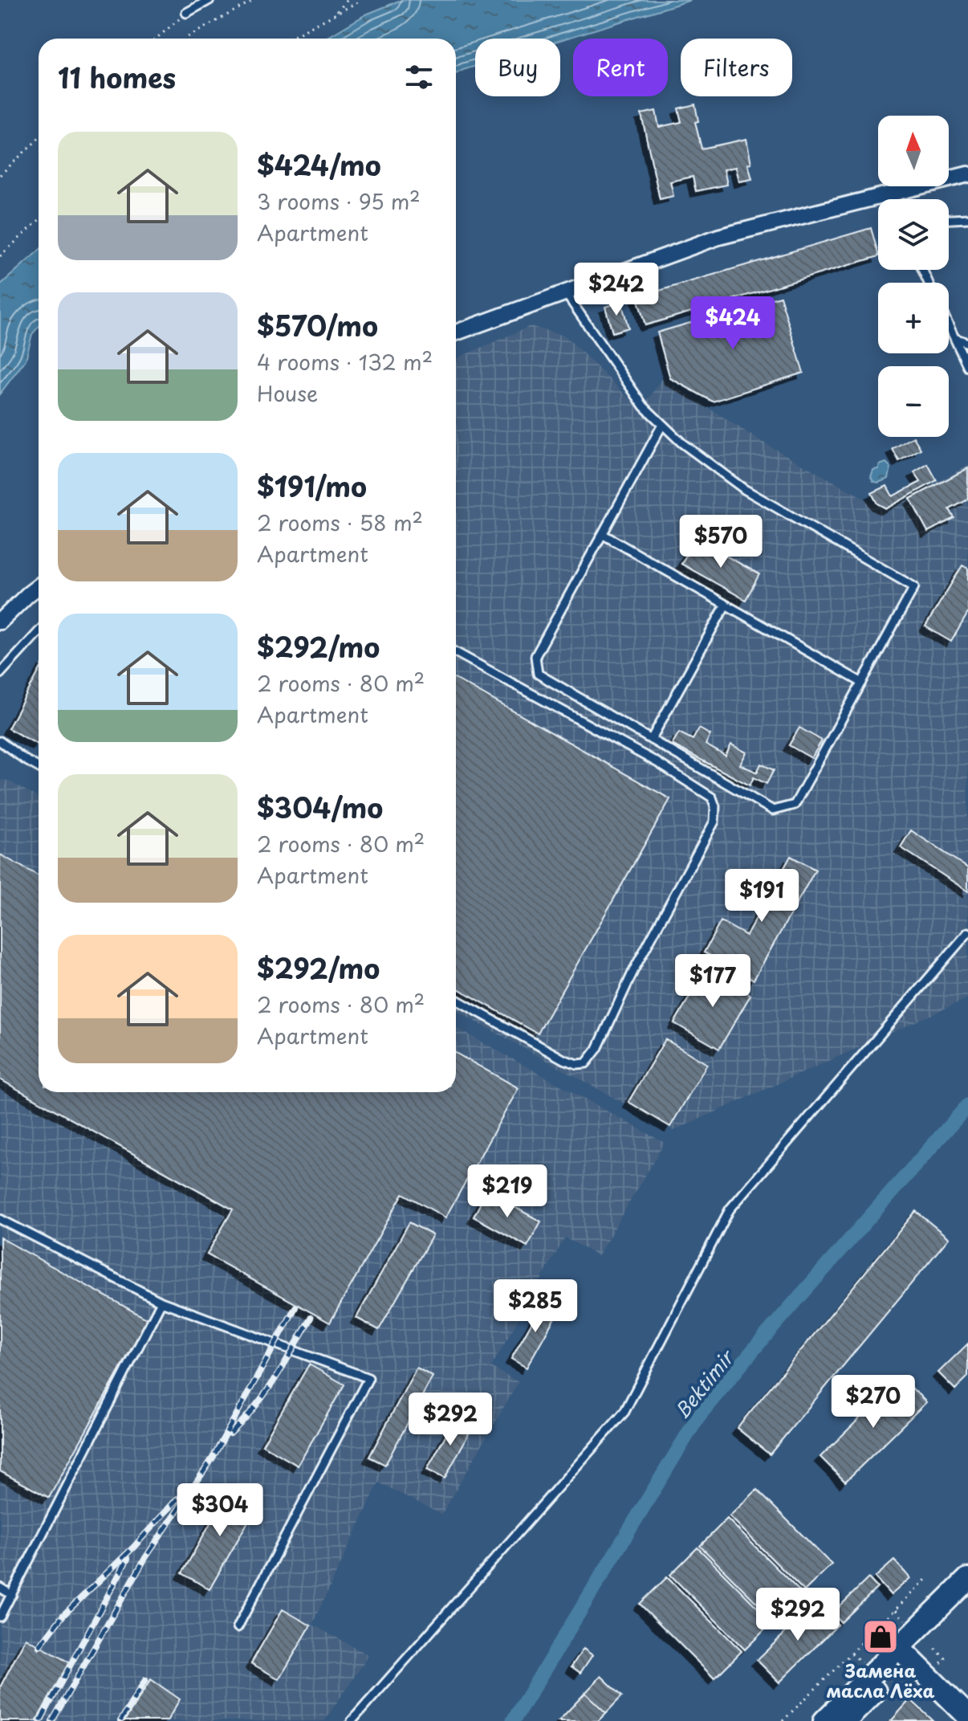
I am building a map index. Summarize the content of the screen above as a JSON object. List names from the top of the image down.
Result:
{
  "water": ["Bektimir"],
  "places": {
    "shop": ["Замена масла Лёха"]
  },
  "north": "top",
  "page": {
    "chip": ["Buy", "Rent", "Filters"],
    "heading": "11 homes",
    "map_buttons": ["+", "−"],
    "list": [
      {
        "name": "$424/mo",
        "note": "3 rooms · 95 m² · Apartment"
      },
      {
        "name": "$570/mo",
        "note": "4 rooms · 132 m² · House"
      },
      {
        "name": "$191/mo",
        "note": "2 rooms · 58 m² · Apartment"
      },
      {
        "name": "$292/mo",
        "note": "2 rooms · 80 m² · Apartment"
      },
      {
        "name": "$304/mo",
        "note": "2 rooms · 80 m² · Apartment"
      },
      {
        "name": "$292/mo",
        "note": "2 rooms · 80 m² · Apartment"
      }
    ],
    "price": [
      "$242",
      "$424",
      "$570",
      "$191",
      "$177",
      "$219",
      "$285",
      "$270",
      "$292",
      "$304",
      "$292"
    ]
  }
}
